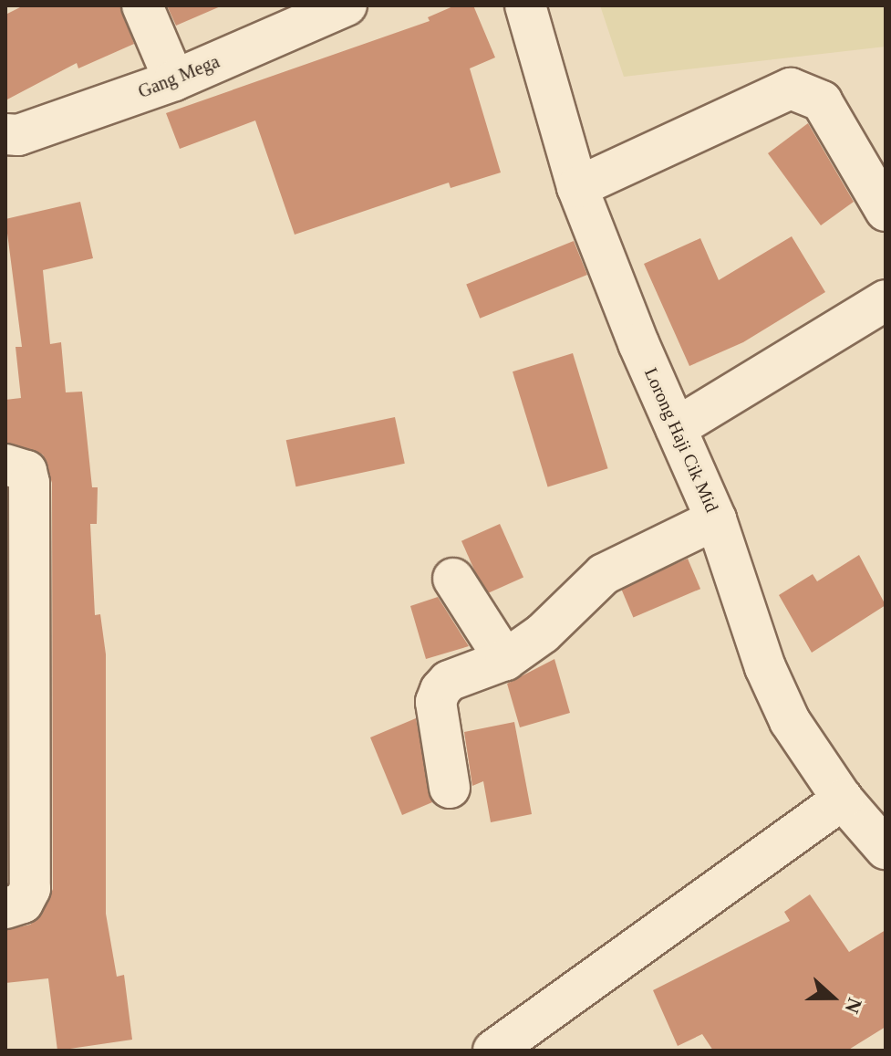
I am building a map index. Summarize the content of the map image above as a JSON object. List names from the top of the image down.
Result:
{
  "streets": {
    "street": ["Gang Mega", "Lorong Haji Cik Mid"]
  },
  "north": "right"
}
